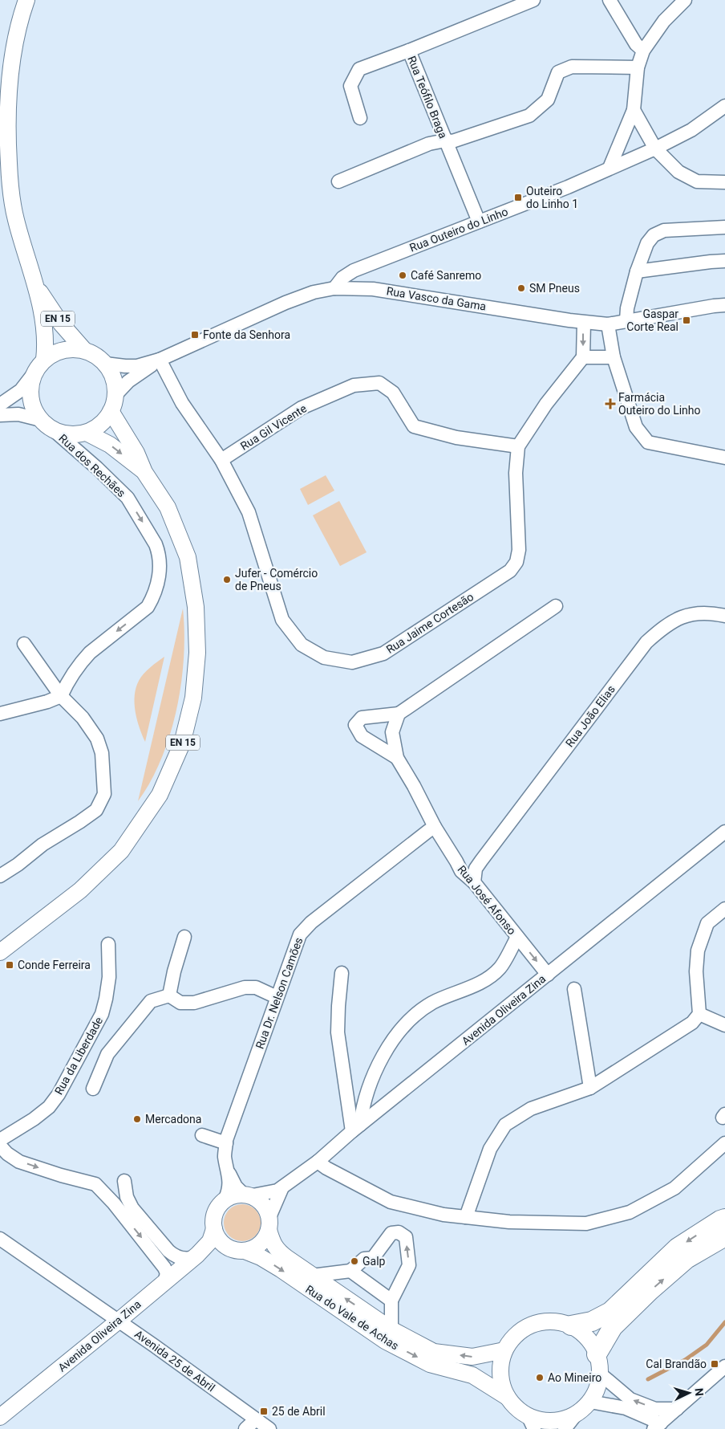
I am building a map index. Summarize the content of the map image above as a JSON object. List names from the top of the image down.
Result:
{
  "streets": {
    "main road": ["EN 15", "Avenida Oliveira Zina", "Rua do Vale de Achas"],
    "street": [
      "Rua Teófilo Braga",
      "Rua Outeiro do Linho",
      "Rua Vasco da Gama",
      "Rua Gil Vicente",
      "Rua dos Rechães",
      "Rua Jaime Cortesão",
      "Rua João Elias",
      "Rua José Afonso",
      "Rua Dr. Nelson Camões",
      "Rua da Liberdade",
      "Avenida 25 de Abril"
    ]
  },
  "crossings": [
    ["Rua Teófilo Braga", "Rua Outeiro do Linho"],
    ["Rua Outeiro do Linho", "Rua Vasco da Gama"],
    ["Rua Vasco da Gama", "EN 15"],
    ["Rua Vasco da Gama", "Rua dos Rechães"],
    ["Rua Vasco da Gama", "Rua Jaime Cortesão"],
    ["EN 15", "Rua dos Rechães"],
    ["Rua Gil Vicente", "Rua Jaime Cortesão"],
    ["Rua João Elias", "Rua José Afonso"],
    ["Rua José Afonso", "Rua Dr. Nelson Camões"],
    ["Rua José Afonso", "Avenida Oliveira Zina"],
    ["Rua Dr. Nelson Camões", "Avenida Oliveira Zina"],
    ["Rua Dr. Nelson Camões", "Rua do Vale de Achas"],
    ["Avenida Oliveira Zina", "Rua do Vale de Achas"],
    ["Avenida Oliveira Zina", "Avenida 25 de Abril"]
  ],
  "places": {
    "transit": [
      "Outeiro do Linho 1",
      "Gaspar Corte Real",
      "Fonte da Senhora",
      "Conde Ferreira",
      "Cal Brandão",
      "25 de Abril"
    ],
    "other": [
      "Café Sanremo",
      "SM Pneus",
      "Jufer - Comércio de Pneus",
      "Mercadona",
      "Galp",
      "Ao Mineiro"
    ],
    "health": ["Farmácia Outeiro do Linho"]
  },
  "north": "right"
}
